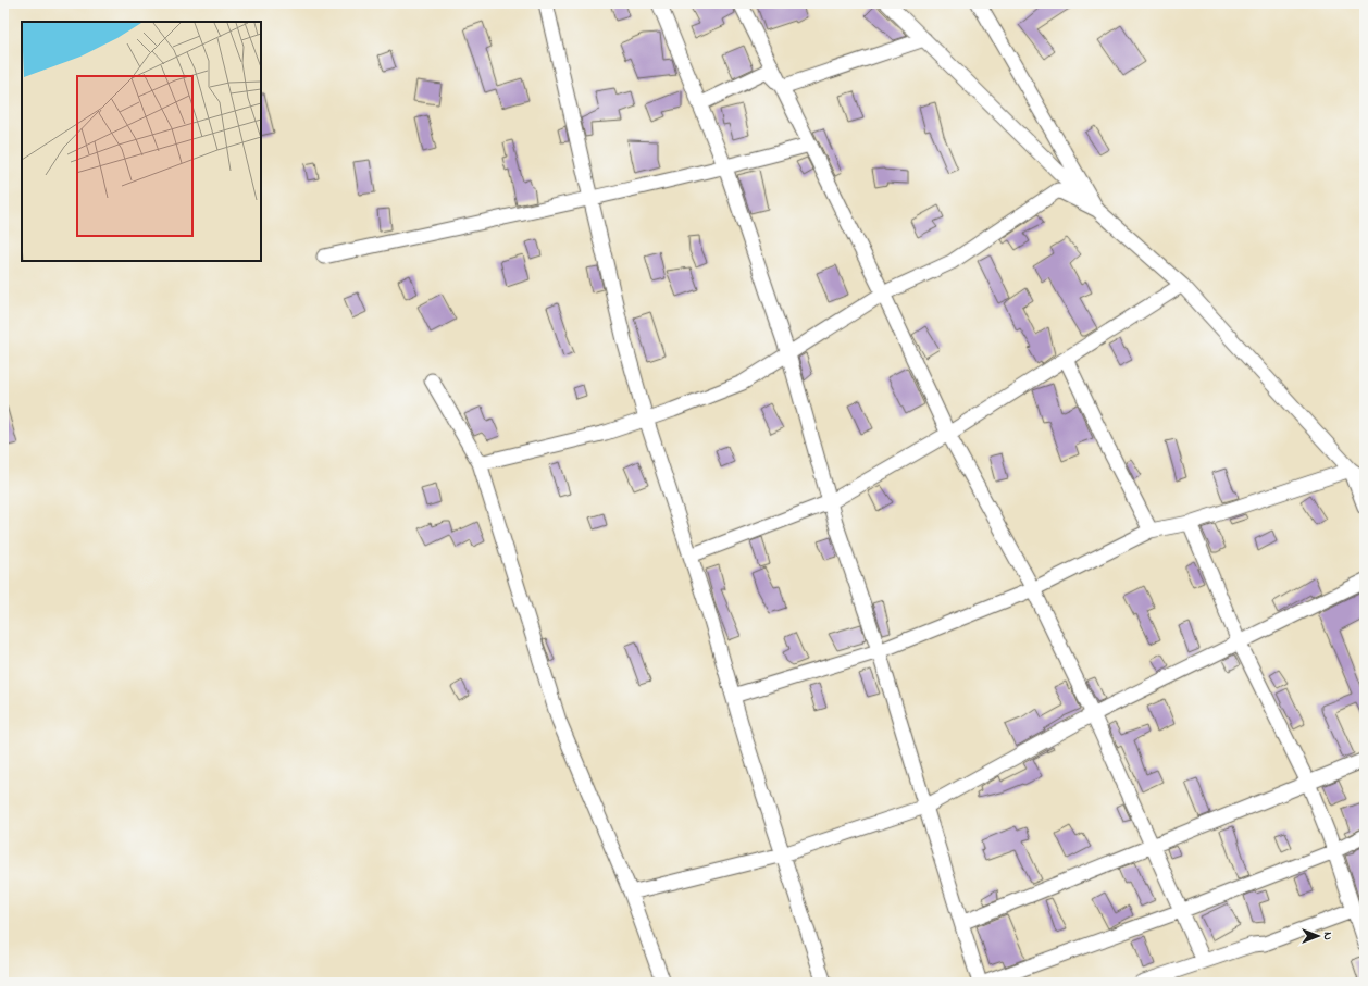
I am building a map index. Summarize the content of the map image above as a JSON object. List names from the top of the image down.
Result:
{
  "north": "right"
}
